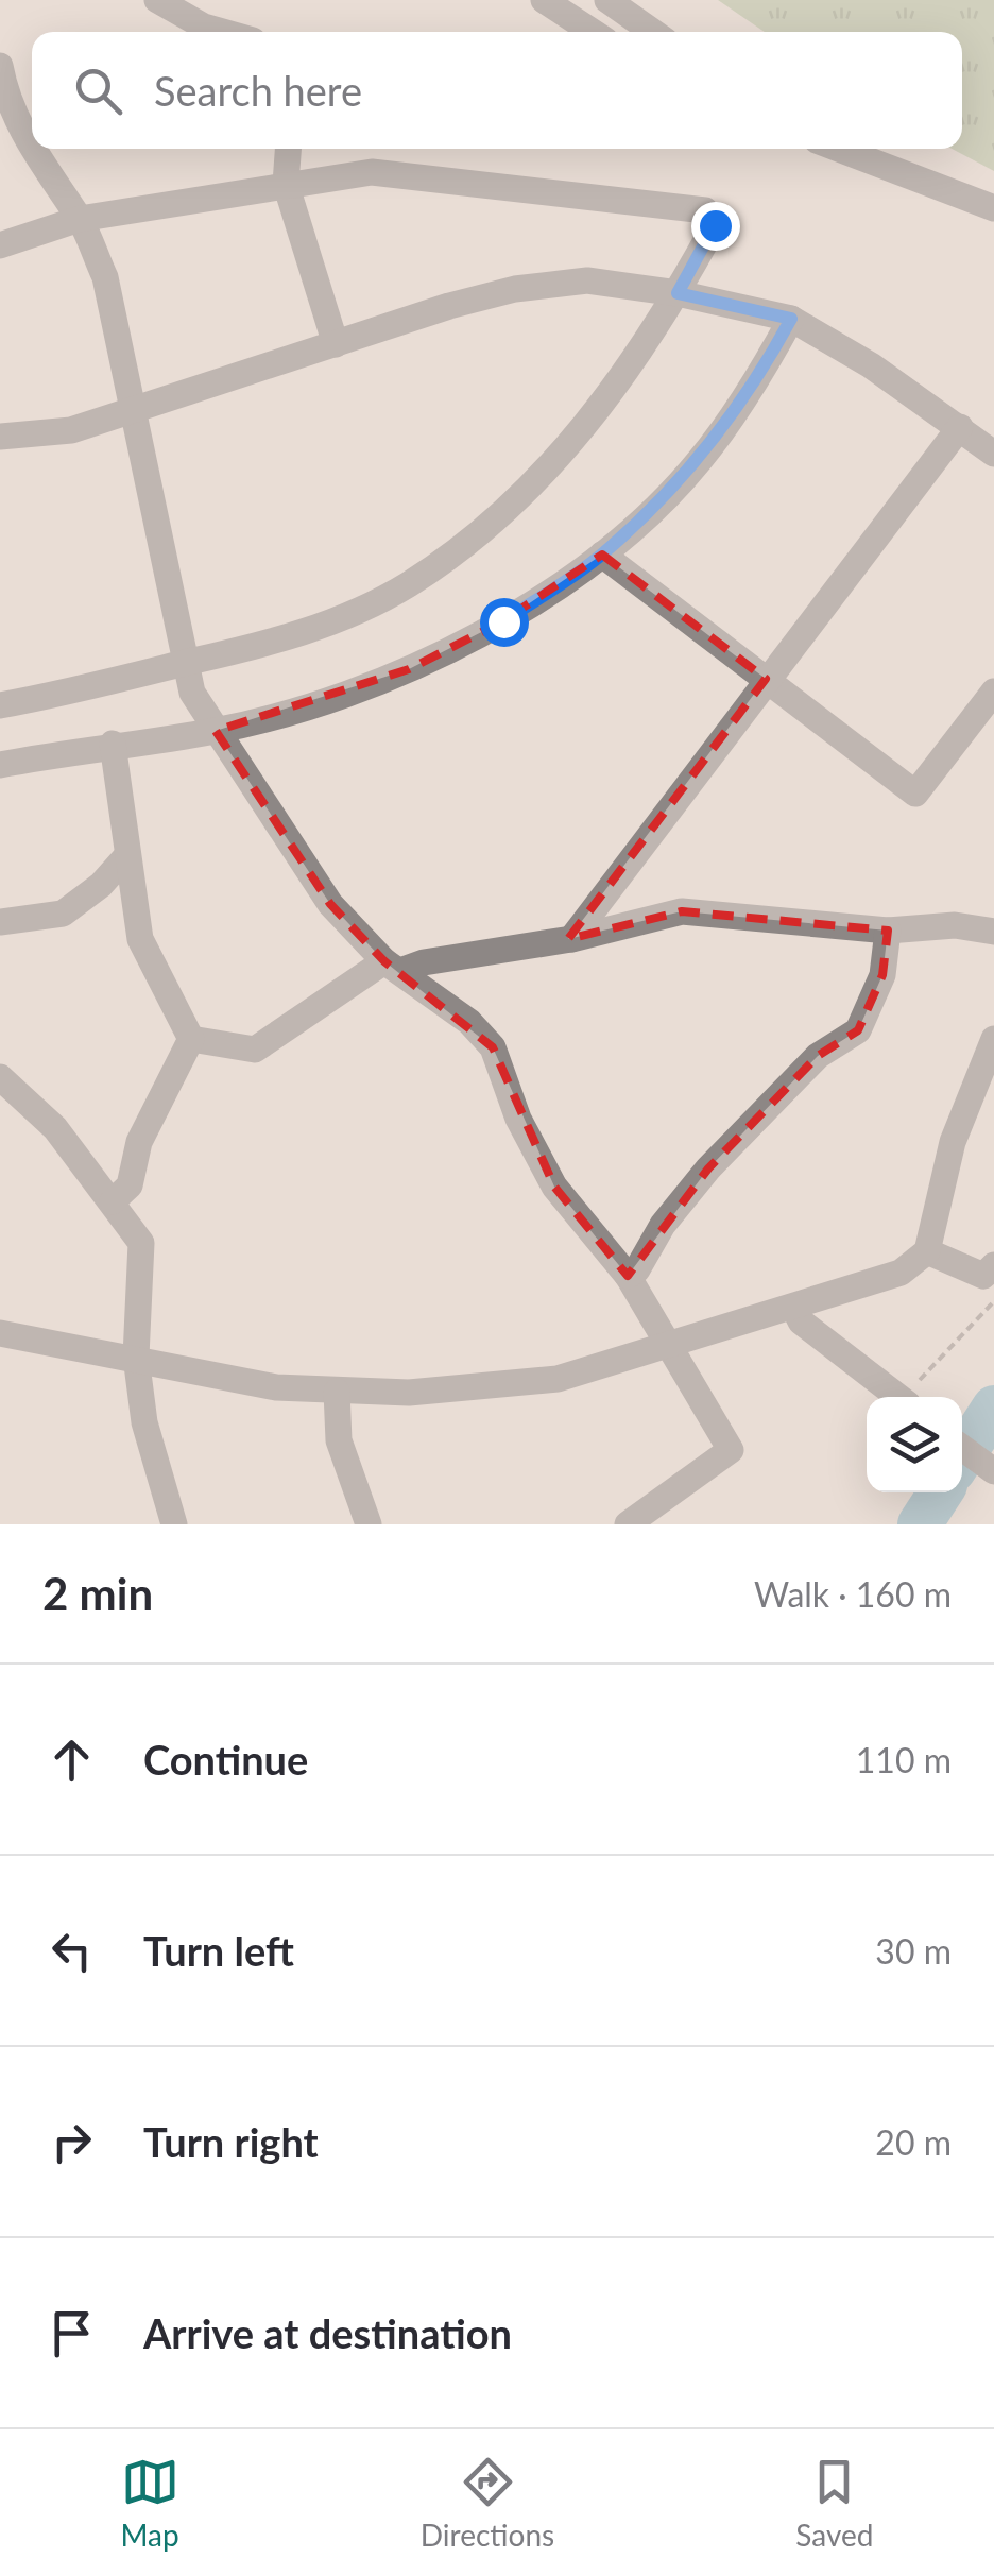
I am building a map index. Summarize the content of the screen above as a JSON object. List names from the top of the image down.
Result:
{
  "page": {
    "search": "Search here",
    "heading": ["2 min", "Walk · 160 m"],
    "list": [
      ["Continue", "110 m"],
      ["Turn left", "30 m"],
      ["Turn right", "20 m"],
      "Arrive at destination"
    ],
    "nav": ["Map", "Directions", "Saved"]
  }
}
